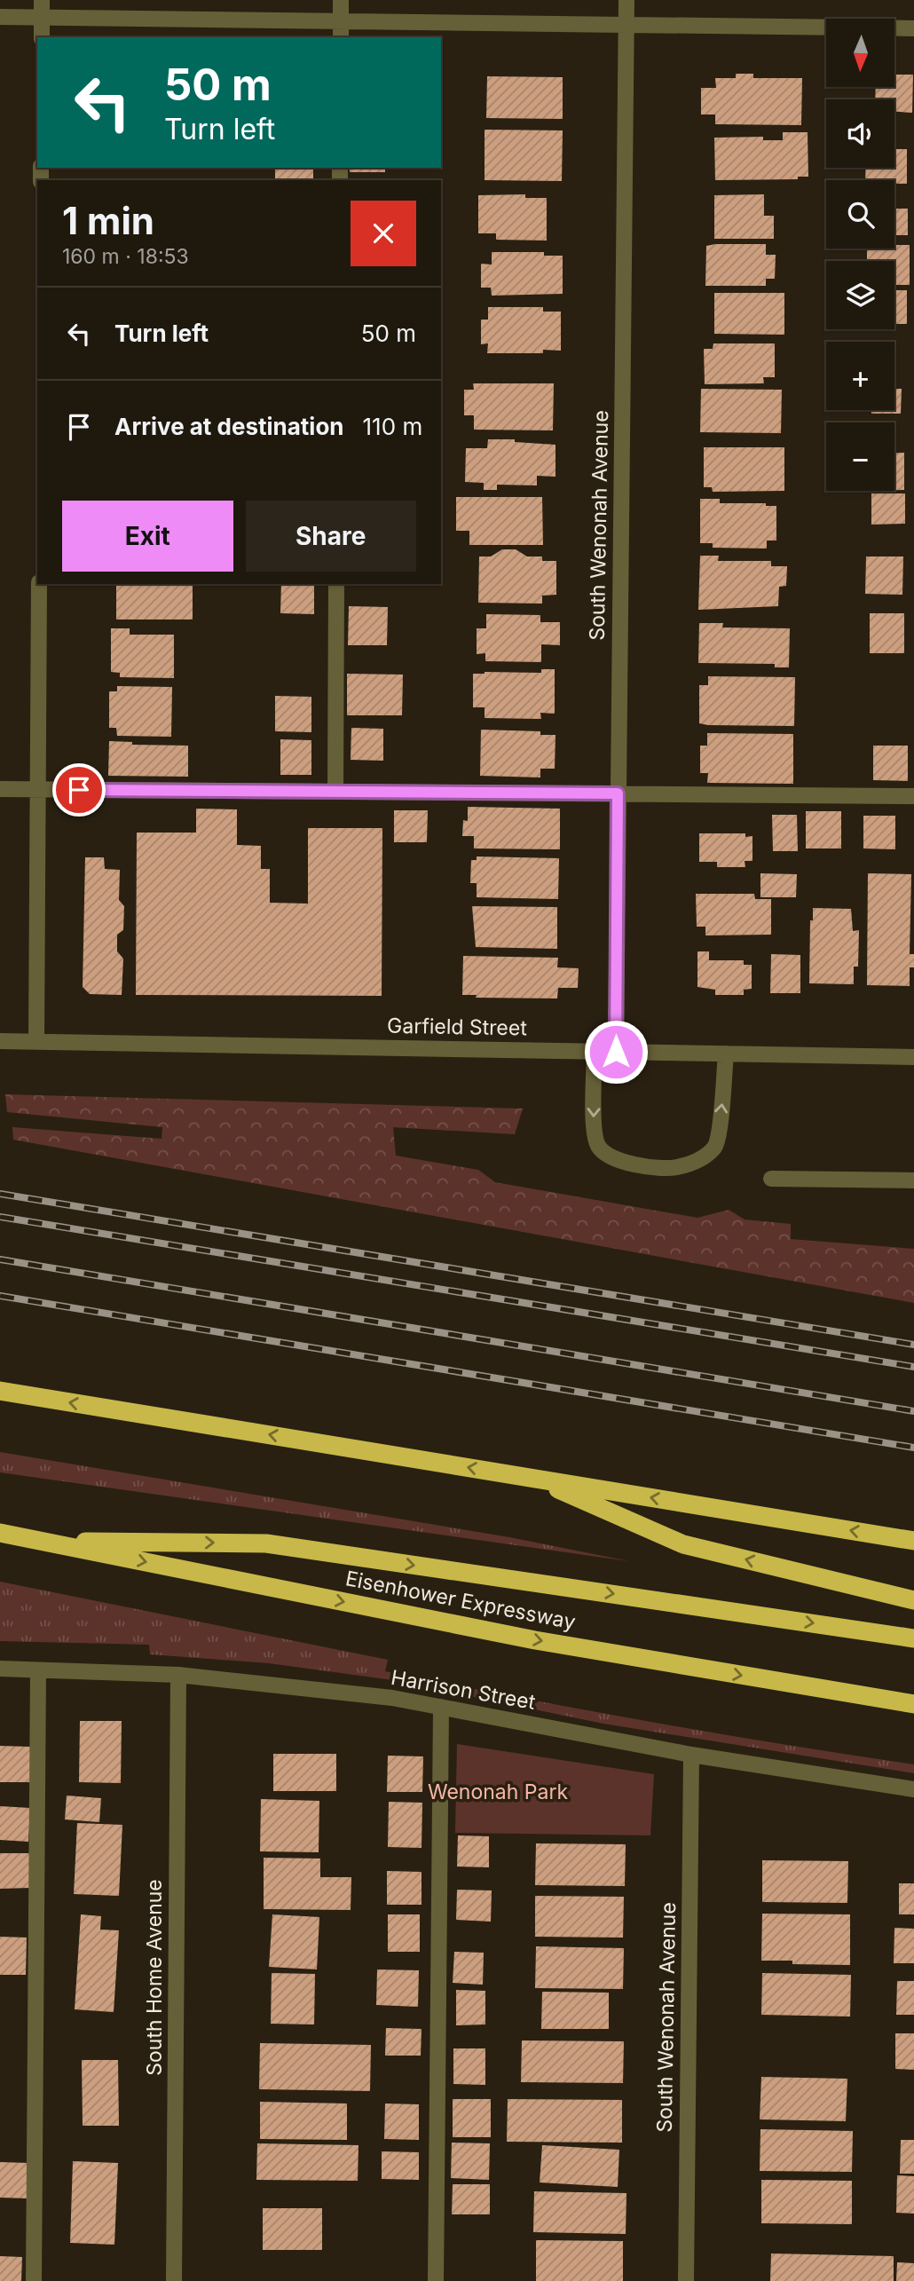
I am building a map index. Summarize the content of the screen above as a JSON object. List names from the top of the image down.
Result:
{
  "streets": {
    "highway": ["Eisenhower Expressway"],
    "street": [
      "South Wenonah Avenue",
      "Garfield Street",
      "Harrison Street",
      "South Home Avenue"
    ]
  },
  "crossings": [
    ["South Wenonah Avenue", "Garfield Street"],
    ["South Wenonah Avenue", "Harrison Street"],
    ["Harrison Street", "South Home Avenue"]
  ],
  "parks": ["Wenonah Park"],
  "north": "bottom",
  "page": {
    "map_buttons": ["+", "−"],
    "turn": ["50 m", "Turn left"],
    "heading": ["1 min", "160 m · 18:53"],
    "list": [
      {
        "name": "Turn left",
        "value": "50 m"
      },
      {
        "name": "Arrive at destination",
        "value": "110 m"
      }
    ],
    "buttons": ["Exit", "Share"]
  }
}
